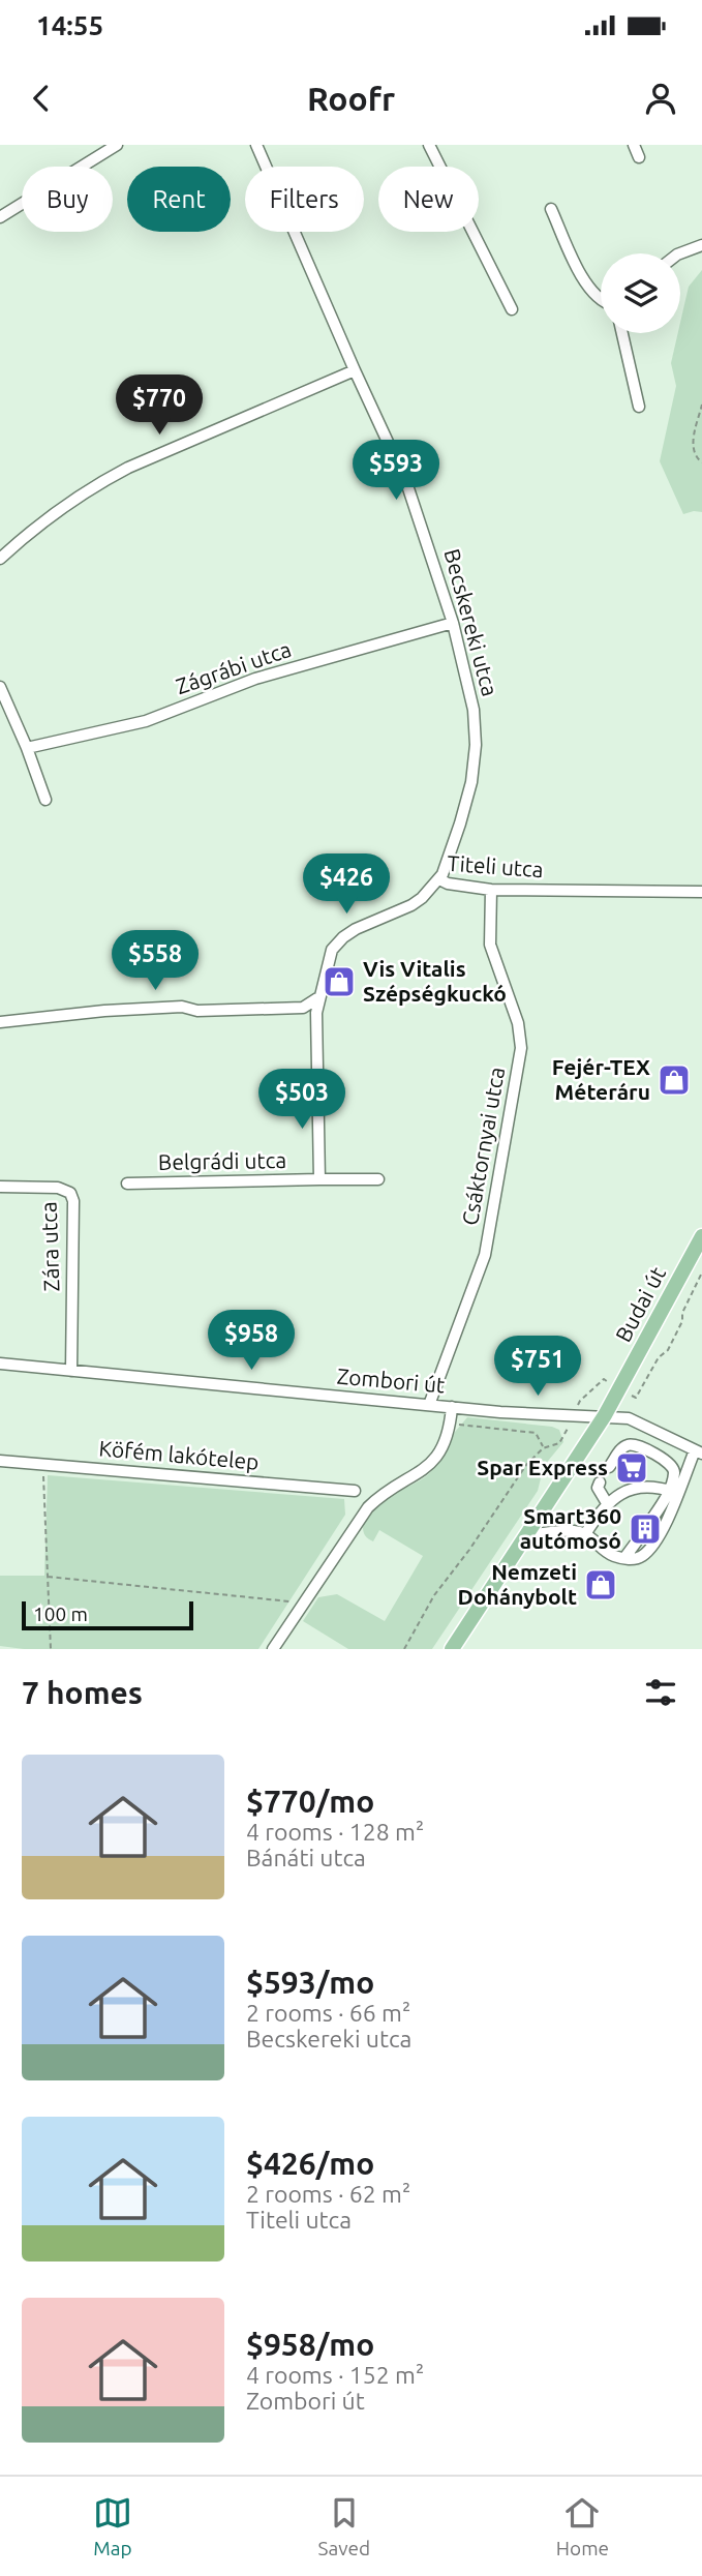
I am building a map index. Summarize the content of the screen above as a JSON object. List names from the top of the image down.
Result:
{
  "streets": {
    "main road": ["Budai út"],
    "street": [
      "Becskereki utca",
      "Zágrábi utca",
      "Titeli utca",
      "Csáktornyai utca",
      "Belgrádi utca",
      "Zára utca",
      "Zombori út",
      "Köfém lakótelep"
    ]
  },
  "crossings": [
    ["Becskereki utca", "Zágrábi utca"],
    ["Becskereki utca", "Titeli utca"],
    ["Titeli utca", "Csáktornyai utca"],
    ["Csáktornyai utca", "Zombori út"],
    ["Zára utca", "Zombori út"],
    ["Budai út", "Zombori út"]
  ],
  "places": {
    "shop": ["Vis Vitalis Szépségkuckó", "Fejér-TEX Méteráru", "Nemzeti Dohánybolt"],
    "supermarket": ["Spar Express"],
    "building": ["Smart360 autómosó"]
  },
  "scale_bar": "100 m",
  "page": {
    "status": "14:55",
    "header": "Roofr",
    "chip": [
      "Buy",
      "Rent",
      "Filters",
      "New"
    ],
    "price": [
      "$770",
      "$593",
      "$426",
      "$558",
      "$503",
      "$958",
      "$751"
    ],
    "scale": "100 m",
    "heading": "7 homes",
    "list": [
      {
        "name": "$770/mo",
        "note": "4 rooms · 128 m² · Bánáti utca"
      },
      {
        "name": "$593/mo",
        "note": "2 rooms · 66 m² · Becskereki utca"
      },
      {
        "name": "$426/mo",
        "note": "2 rooms · 62 m² · Titeli utca"
      },
      {
        "name": "$958/mo",
        "note": "4 rooms · 152 m² · Zombori út"
      }
    ],
    "tabs": ["Map", "Saved", "Home"]
  }
}
